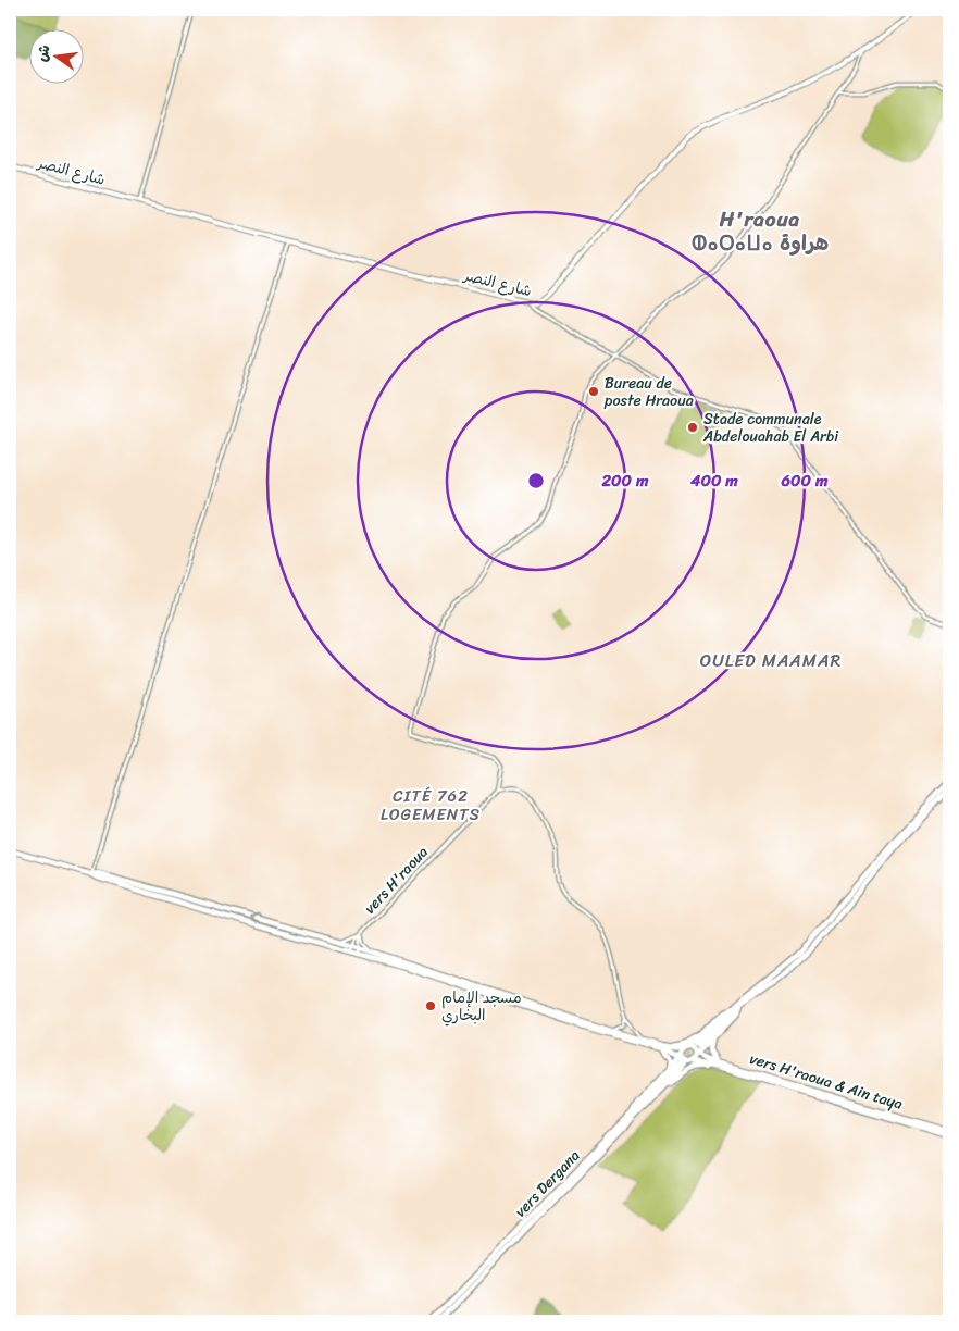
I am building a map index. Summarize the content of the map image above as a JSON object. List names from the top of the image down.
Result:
{
  "streets": {
    "highway": ["vers H'raoua & Ain taya", "vers Dergana"],
    "main road": ["شارع النصر"],
    "street": ["vers H'raoua"]
  },
  "districts": ["H'raoua ⵀⴰⵔⴰⵡⴰ هراوة", "OULED MAAMAR", "CITÉ 762 LOGEMENTS"],
  "places": ["Bureau de poste Hraoua", "Stade communale Abdelouahab El Arbi", "مسجد الإمام البخاري"],
  "north": "left",
  "rings": ["200 m", "400 m", "600 m"]
}
